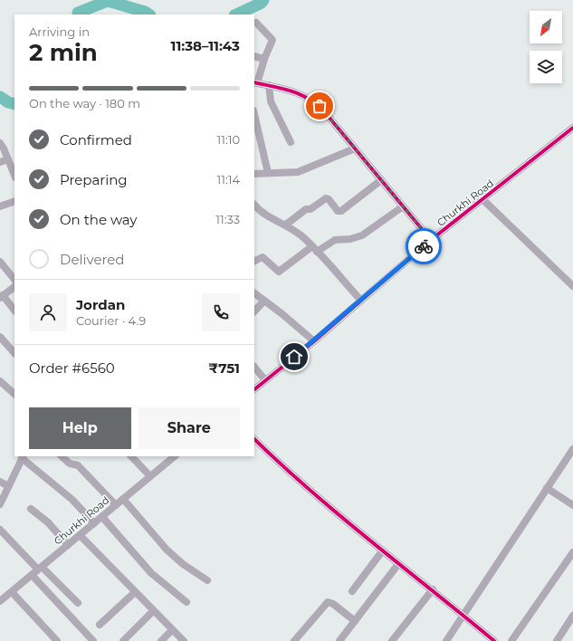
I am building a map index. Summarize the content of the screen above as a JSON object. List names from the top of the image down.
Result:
{
  "streets": {
    "street": ["Churkhi Road"]
  },
  "north": "bottom left",
  "page": {
    "heading": ["2 min", "Arriving in", "11:38–11:43"],
    "panel": [
      "Jordan",
      "Courier · 4.9",
      "Order #6560",
      "₹751"
    ],
    "bar": "On the way · 180 m",
    "list": [
      ["Confirmed", "11:10"],
      ["Preparing", "11:14"],
      ["On the way", "11:33"],
      "Delivered"
    ],
    "buttons": ["Help", "Share"]
  }
}
